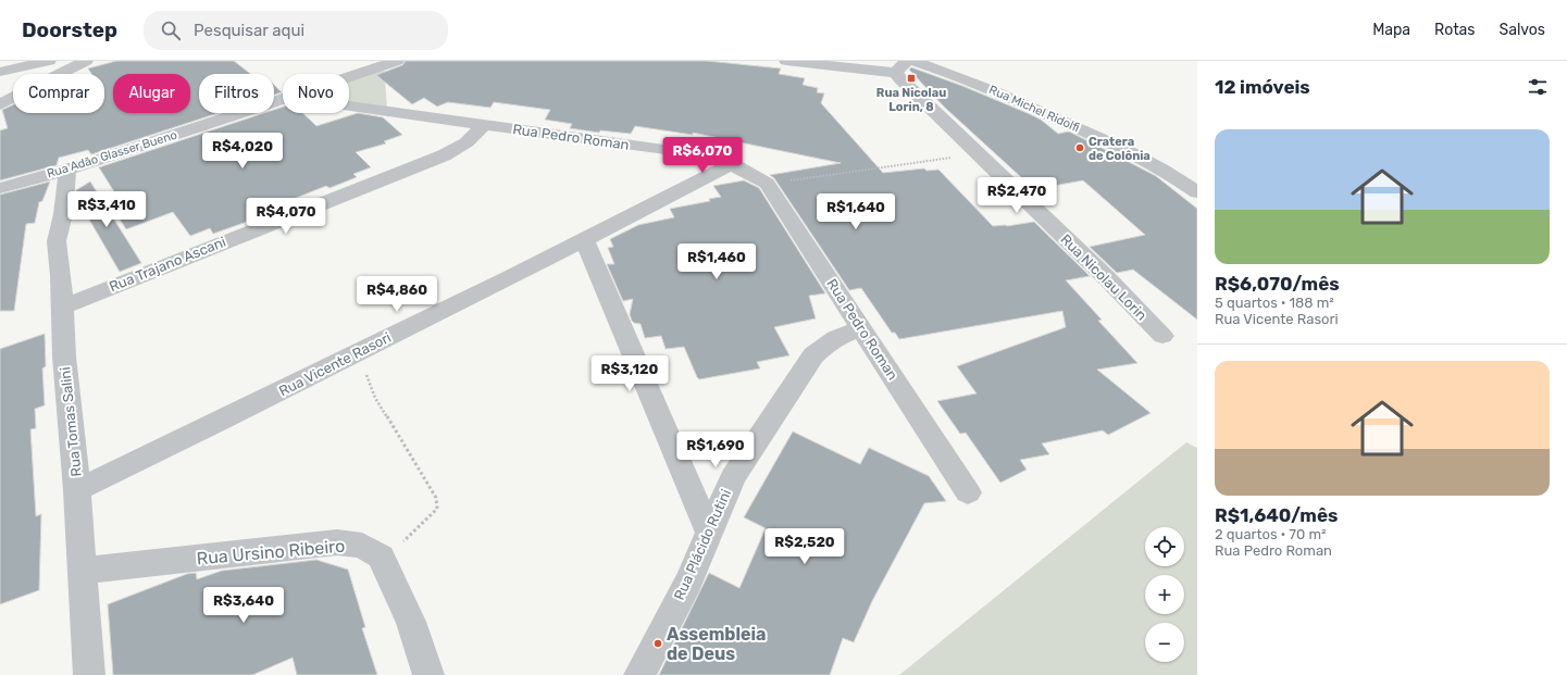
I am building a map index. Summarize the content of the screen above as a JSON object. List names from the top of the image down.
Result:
{
  "streets": {
    "street": [
      "Rua Michel Ridolfi",
      "Rua Pedro Roman",
      "Rua Adão Glasser Bueno",
      "Rua Trajano Ascani",
      "Rua Nicolau Lorin",
      "Rua Vicente Rasori",
      "Rua Tomas Salini",
      "Rua Plácido Rutini",
      "Rua Ursino Ribeiro"
    ]
  },
  "crossings": [
    ["Rua Pedro Roman", "Rua Trajano Ascani"],
    ["Rua Pedro Roman", "Rua Vicente Rasori"],
    ["Rua Pedro Roman", "Rua Plácido Rutini"],
    ["Rua Adão Glasser Bueno", "Rua Tomas Salini"],
    ["Rua Trajano Ascani", "Rua Tomas Salini"],
    ["Rua Vicente Rasori", "Rua Tomas Salini"],
    ["Rua Tomas Salini", "Rua Ursino Ribeiro"]
  ],
  "places": {
    "transit": ["Rua Nicolau Lorin, 8"],
    "other": ["Cratera de Colônia", "Assembleia de Deus"]
  },
  "page": {
    "header": "Doorstep",
    "search": "Pesquisar aqui",
    "nav": ["Mapa", "Rotas", "Salvos"],
    "heading": "12 imóveis",
    "chip": [
      "Comprar",
      "Alugar",
      "Filtros",
      "Novo"
    ],
    "list": [
      {
        "name": "R$6,070/mês",
        "note": "5 quartos · 188 m² · Rua Vicente Rasori"
      },
      {
        "name": "R$1,640/mês",
        "note": "2 quartos · 70 m² · Rua Pedro Roman"
      }
    ],
    "price": [
      "R$4,020",
      "R$6,070",
      "R$2,470",
      "R$3,410",
      "R$1,640",
      "R$4,070",
      "R$1,460",
      "R$4,860",
      "R$3,120",
      "R$1,690",
      "R$2,520",
      "R$3,640"
    ],
    "map_buttons": ["+", "−"]
  }
}
